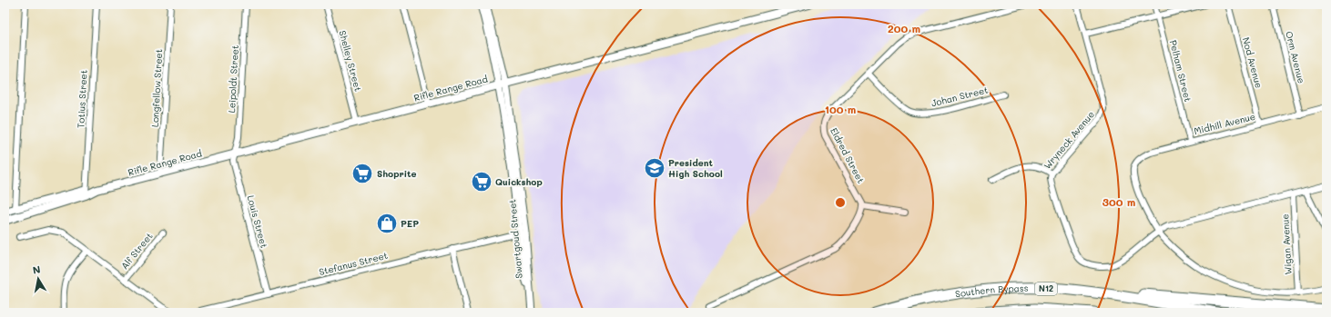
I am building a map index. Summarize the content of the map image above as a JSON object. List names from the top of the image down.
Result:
{
  "streets": {
    "highway": ["N12", "Southern Bypass"],
    "main road": ["Rifle Range Road"],
    "street": [
      "Orm Avenue",
      "Shelley Street",
      "Nod Avenue",
      "Pelham Street",
      "Leipoldt Street",
      "Longfellow Street",
      "Johan Street",
      "Totius Street",
      "Midhill Avenue",
      "Wryneck Avenue",
      "Eldred Street",
      "Louis Street",
      "Swartgoud Street",
      "Wigan Avenue",
      "Alf Street",
      "Stefanus Street"
    ]
  },
  "crossings": [
    ["Orm Avenue", "Midhill Avenue"],
    ["Shelley Street", "Rifle Range Road"],
    ["Nod Avenue", "Midhill Avenue"],
    ["Pelham Street", "Midhill Avenue"],
    ["Leipoldt Street", "Rifle Range Road"],
    ["Leipoldt Street", "Louis Street"],
    ["Longfellow Street", "Rifle Range Road"],
    ["Rifle Range Road", "Totius Street"],
    ["Rifle Range Road", "Louis Street"],
    ["Rifle Range Road", "Swartgoud Street"],
    ["Johan Street", "Eldred Street"],
    ["Midhill Avenue", "Wryneck Avenue"],
    ["Wryneck Avenue", "Wigan Avenue"],
    ["Louis Street", "Stefanus Street"],
    ["Swartgoud Street", "Stefanus Street"]
  ],
  "places": {
    "school or university": ["President High School"],
    "supermarket": ["Shoprite", "Quickshop"],
    "shop": ["PEP"]
  },
  "north": "top",
  "rings": ["200 m", "100 m", "300 m"]
}
